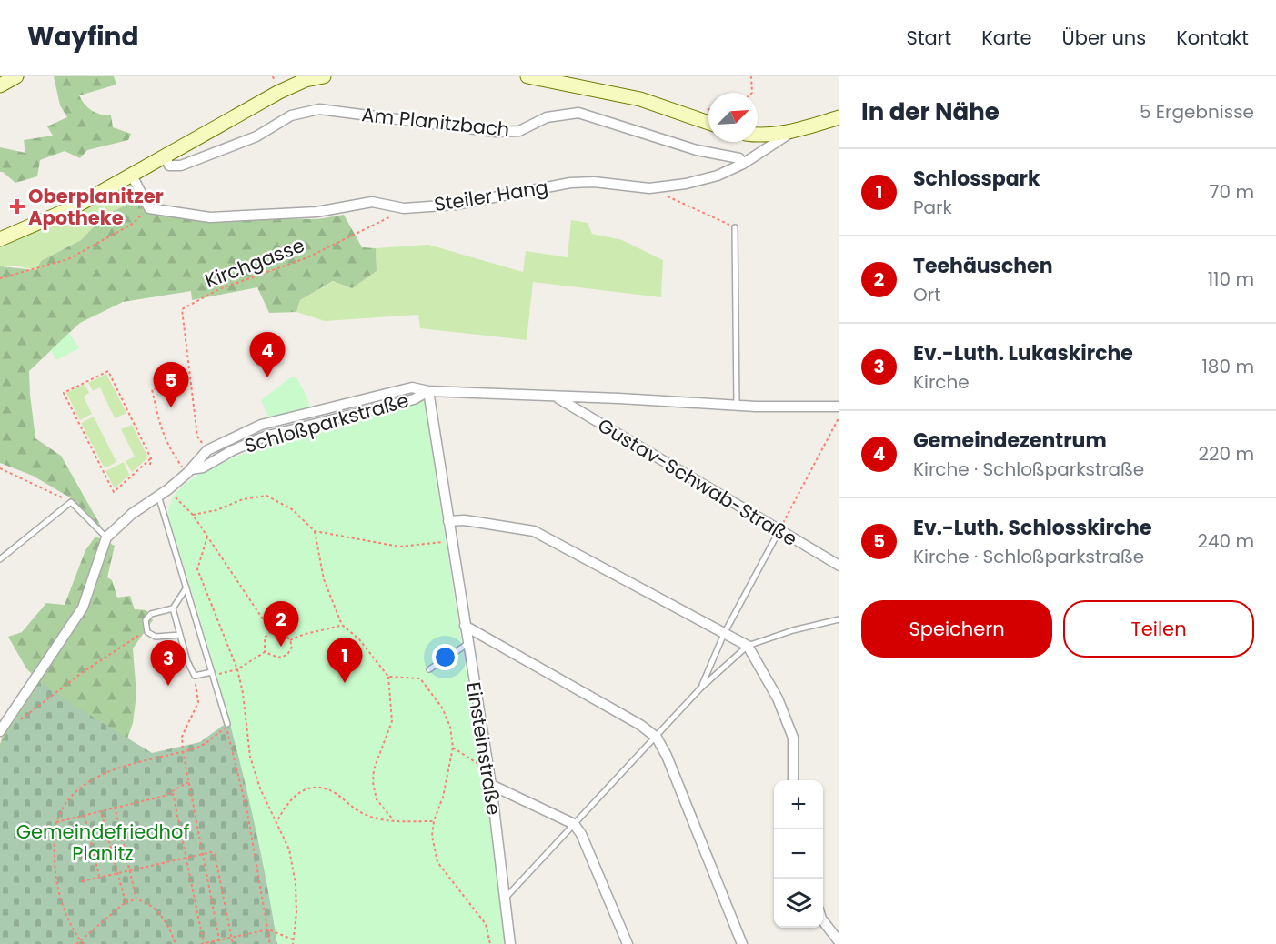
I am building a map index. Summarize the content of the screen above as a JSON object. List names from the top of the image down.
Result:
{
  "streets": {
    "street": [
      "Am Planitzbach",
      "Steiler Hang",
      "Schloßparkstraße",
      "Gustav-Schwab-Straße",
      "Einsteinstraße"
    ],
    "path": ["Kirchgasse"]
  },
  "crossings": [
    ["Am Planitzbach", "Steiler Hang"],
    ["Steiler Hang", "Kirchgasse"],
    ["Kirchgasse", "Schloßparkstraße"],
    ["Schloßparkstraße", "Gustav-Schwab-Straße"],
    ["Schloßparkstraße", "Einsteinstraße"]
  ],
  "parks": ["Gemeindefriedhof Planitz"],
  "places": {
    "health": ["Oberplanitzer Apotheke"]
  },
  "north": "top right",
  "page": {
    "header": "Wayfind",
    "nav": [
      "Start",
      "Karte",
      "Über uns",
      "Kontakt"
    ],
    "heading": ["In der Nähe", "5 Ergebnisse"],
    "list": [
      {
        "mark": "1",
        "name": "Schlosspark",
        "note": "Park",
        "value": "70 m"
      },
      {
        "mark": "2",
        "name": "Teehäuschen",
        "note": "Ort",
        "value": "110 m"
      },
      {
        "mark": "3",
        "name": "Ev.-Luth. Lukaskirche",
        "note": "Kirche",
        "value": "180 m"
      },
      {
        "mark": "4",
        "name": "Gemeindezentrum",
        "note": "Kirche · Schloßparkstraße",
        "value": "220 m"
      },
      {
        "mark": "5",
        "name": "Ev.-Luth. Schlosskirche",
        "note": "Kirche · Schloßparkstraße",
        "value": "240 m"
      }
    ],
    "pins": [
      "4",
      "5",
      "2",
      "1",
      "3"
    ],
    "buttons": ["Speichern", "Teilen"],
    "map_buttons": ["+", "−"]
  }
}
